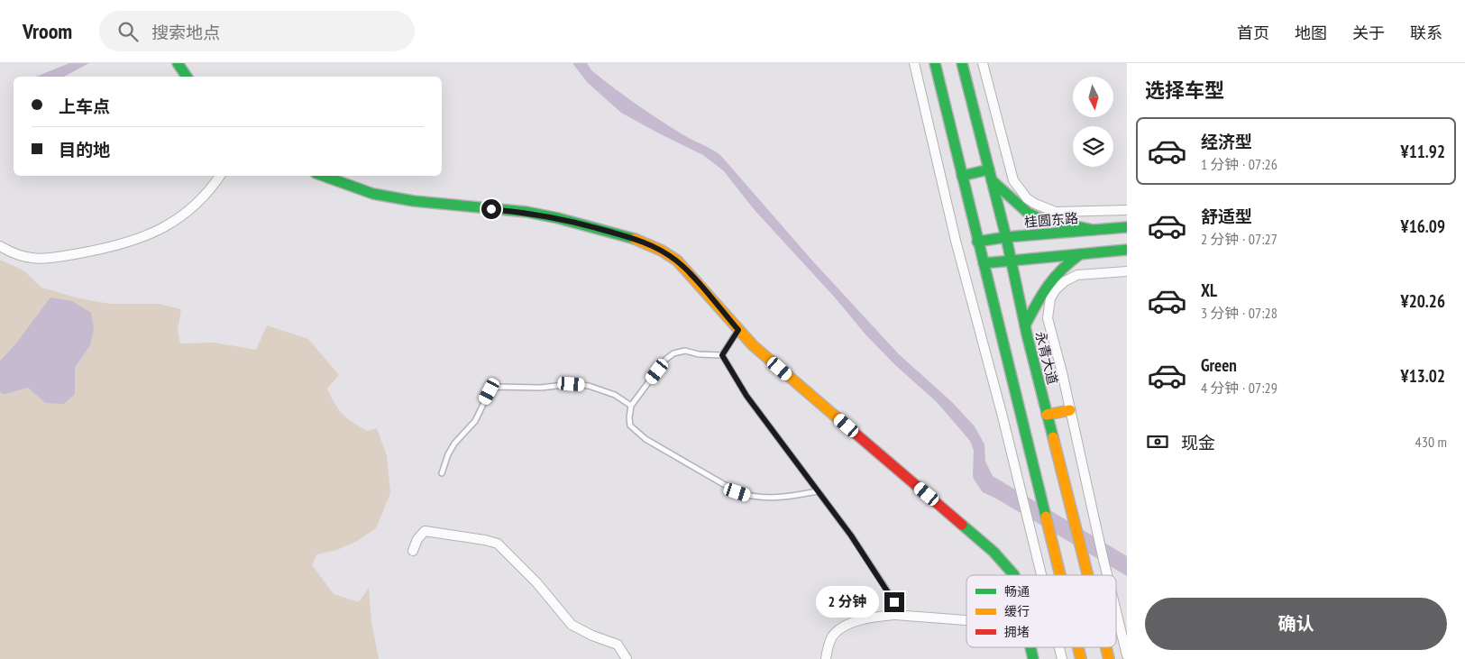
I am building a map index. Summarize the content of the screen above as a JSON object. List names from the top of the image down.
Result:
{
  "streets": {
    "main road": ["桂圆东路", "永青大道"]
  },
  "crossings": [
    ["桂圆东路", "永青大道"]
  ],
  "legend": ["畅通", "缓行", "拥堵"],
  "north": "bottom",
  "page": {
    "header": "Vroom",
    "search": "搜索地点",
    "nav": [
      "首页",
      "地图",
      "关于",
      "联系"
    ],
    "heading": "选择车型",
    "banner": ["上车点", "目的地"],
    "list": [
      {
        "name": "经济型",
        "note": "1 分钟 · 07:26",
        "value": "¥11.92"
      },
      {
        "name": "舒适型",
        "note": "2 分钟 · 07:27",
        "value": "¥16.09"
      },
      {
        "name": "XL",
        "note": "3 分钟 · 07:28",
        "value": "¥20.26"
      },
      {
        "name": "Green",
        "note": "4 分钟 · 07:29",
        "value": "¥13.02"
      }
    ],
    "pay": ["现金", "430 m"],
    "bubble": "2 分钟",
    "buttons": "确认"
  }
}
